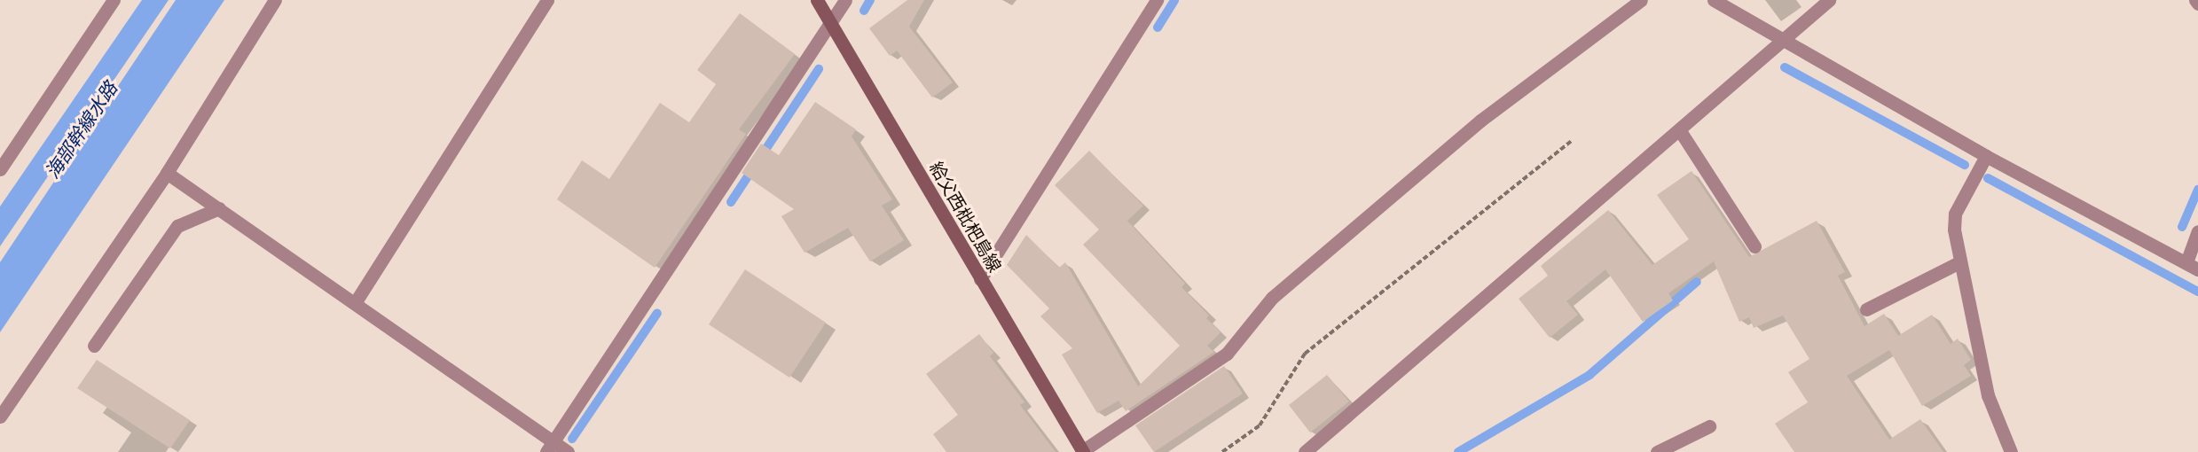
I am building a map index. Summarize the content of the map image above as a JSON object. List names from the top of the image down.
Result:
{
  "streets": {
    "main road": ["給父西枇杷島線"]
  },
  "water": ["海部幹線水路"]
}
